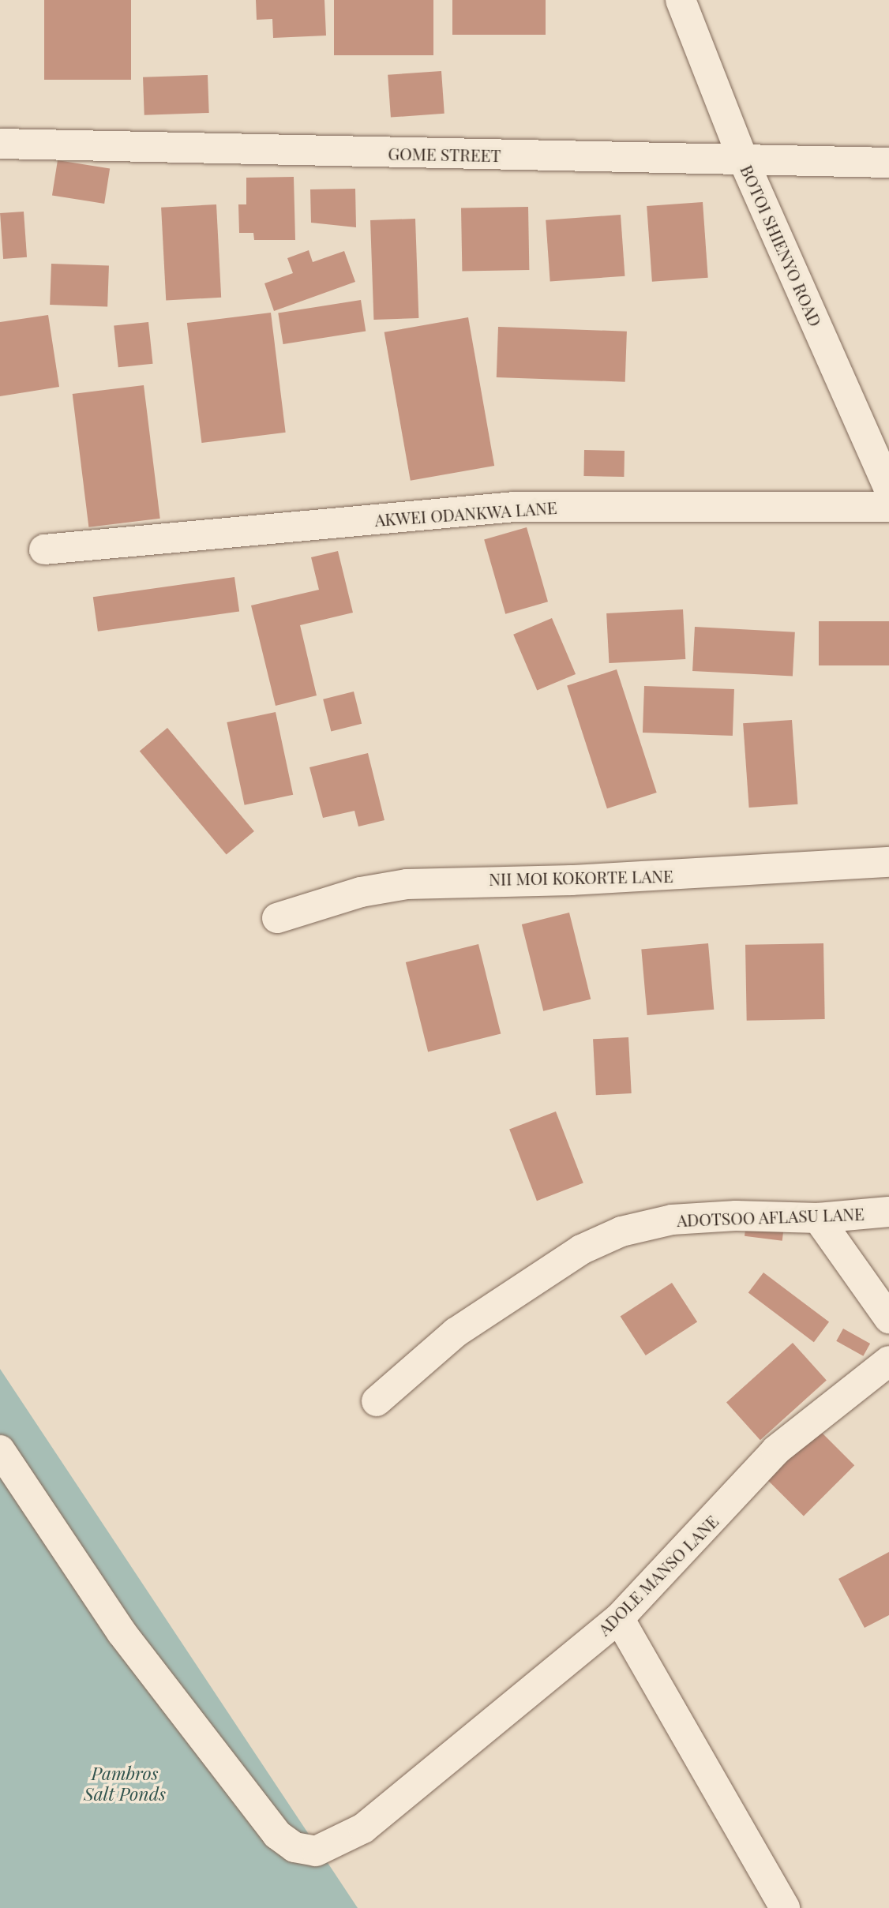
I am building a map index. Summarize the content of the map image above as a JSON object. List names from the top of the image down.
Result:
{
  "streets": {
    "street": [
      "GOME STREET",
      "BOTOI SHIENYO ROAD",
      "AKWEI ODANKWA LANE",
      "NII MOI KOKORTE LANE",
      "ADOTSOO AFLASU LANE",
      "ADOLE MANSO LANE"
    ]
  },
  "crossings": [
    ["GOME STREET", "BOTOI SHIENYO ROAD"]
  ],
  "water": ["Pambros Salt Ponds"]
}
